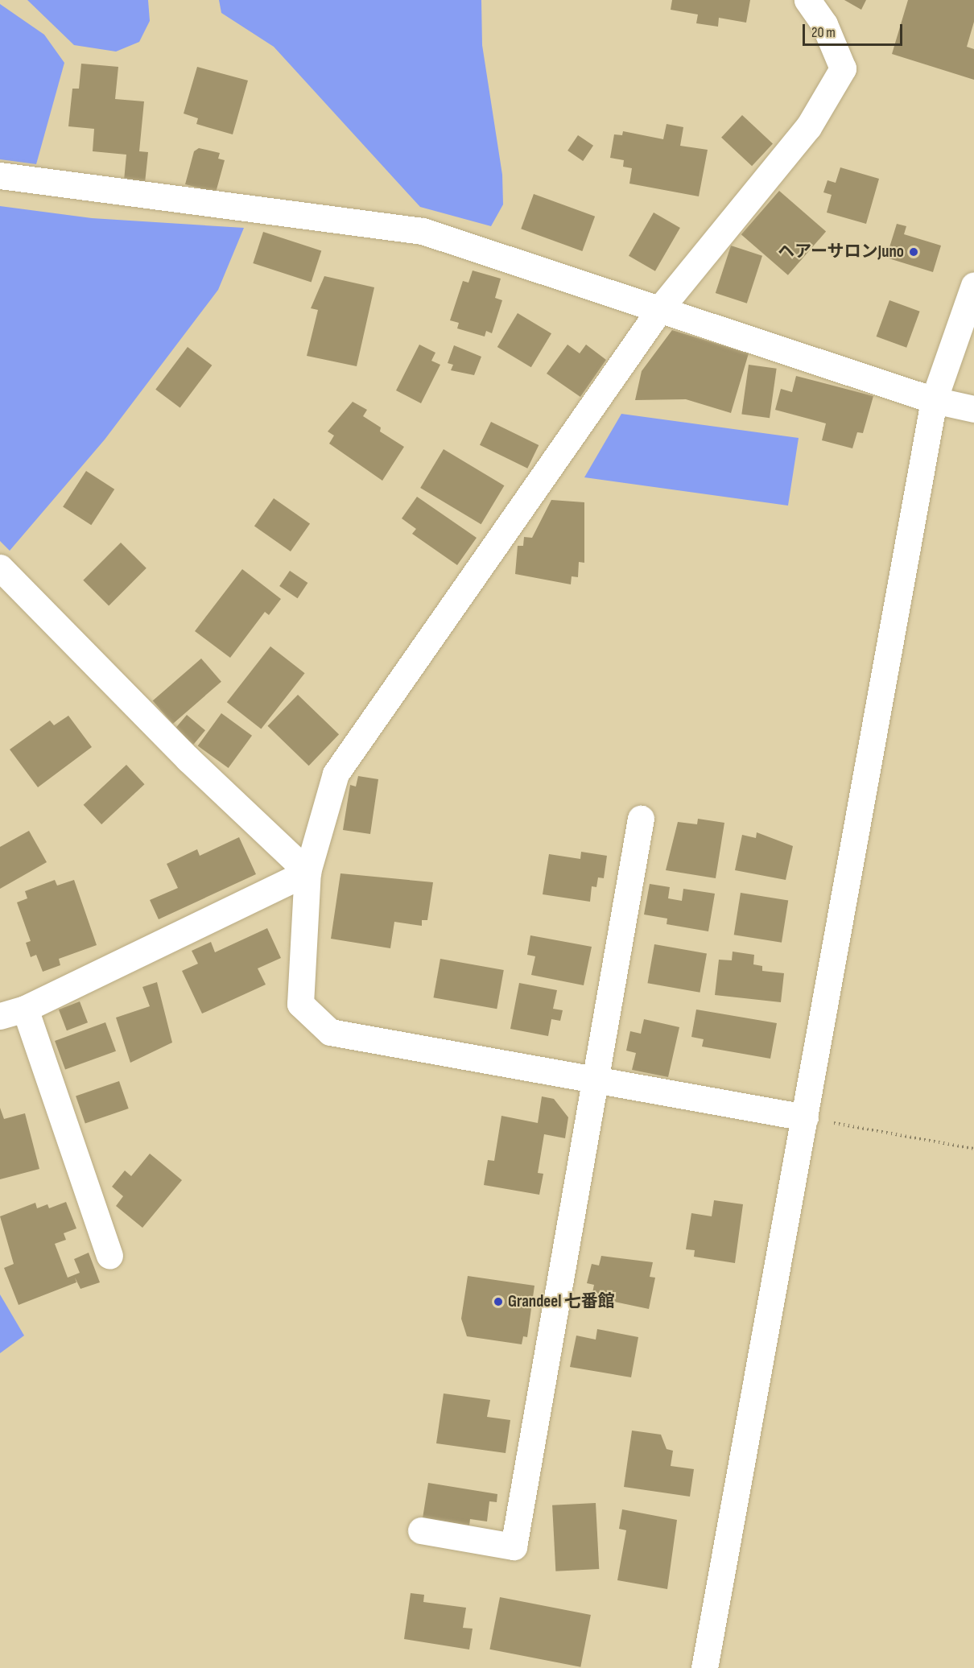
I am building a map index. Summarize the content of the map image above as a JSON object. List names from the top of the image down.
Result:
{
  "places": ["ヘアーサロンJuno", "Grandeel 七番館"],
  "scale_bar": "20 m"
}
